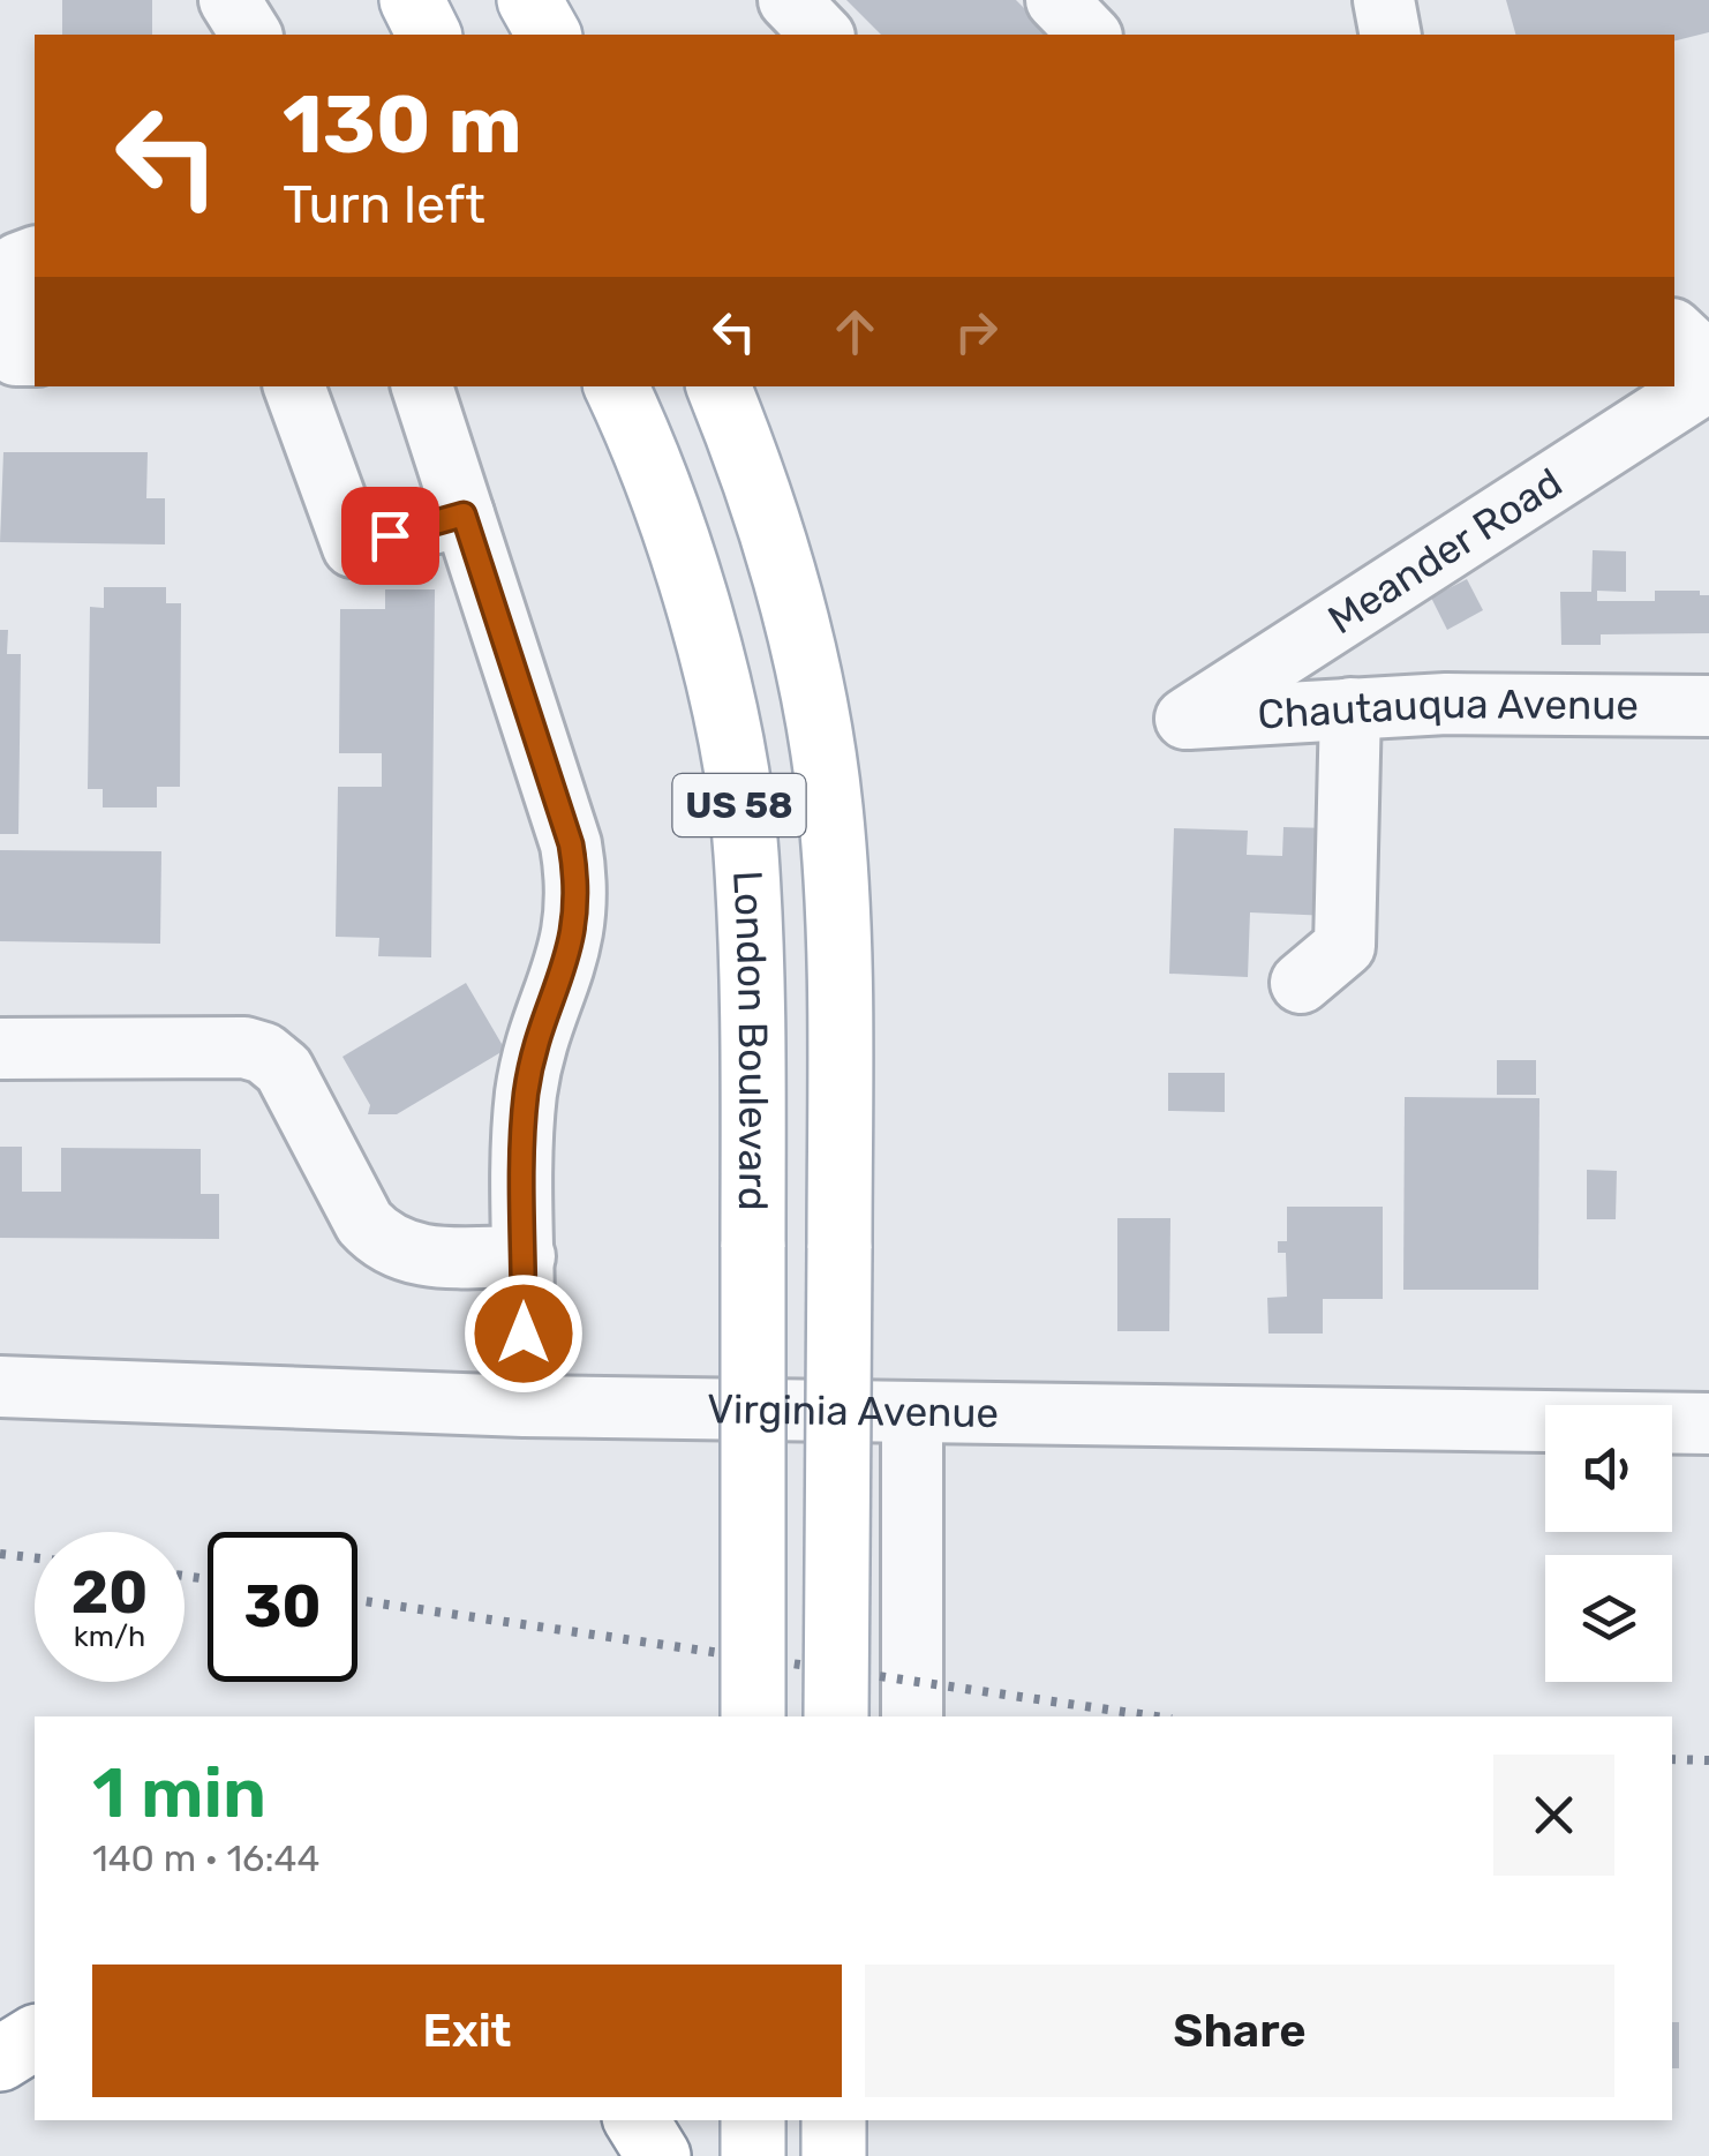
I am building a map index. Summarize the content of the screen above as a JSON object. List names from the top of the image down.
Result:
{
  "streets": {
    "main road": ["US 58", "London Boulevard"],
    "street": ["Meander Road", "Chautauqua Avenue", "Virginia Avenue"]
  },
  "crossings": [
    ["Meander Road", "Chautauqua Avenue"]
  ],
  "page": {
    "turn": ["130 m", "Turn left"],
    "speed": "20 km/h",
    "limit": "30",
    "heading": ["1 min", "140 m · 16:44"],
    "buttons": ["Exit", "Share"]
  }
}
